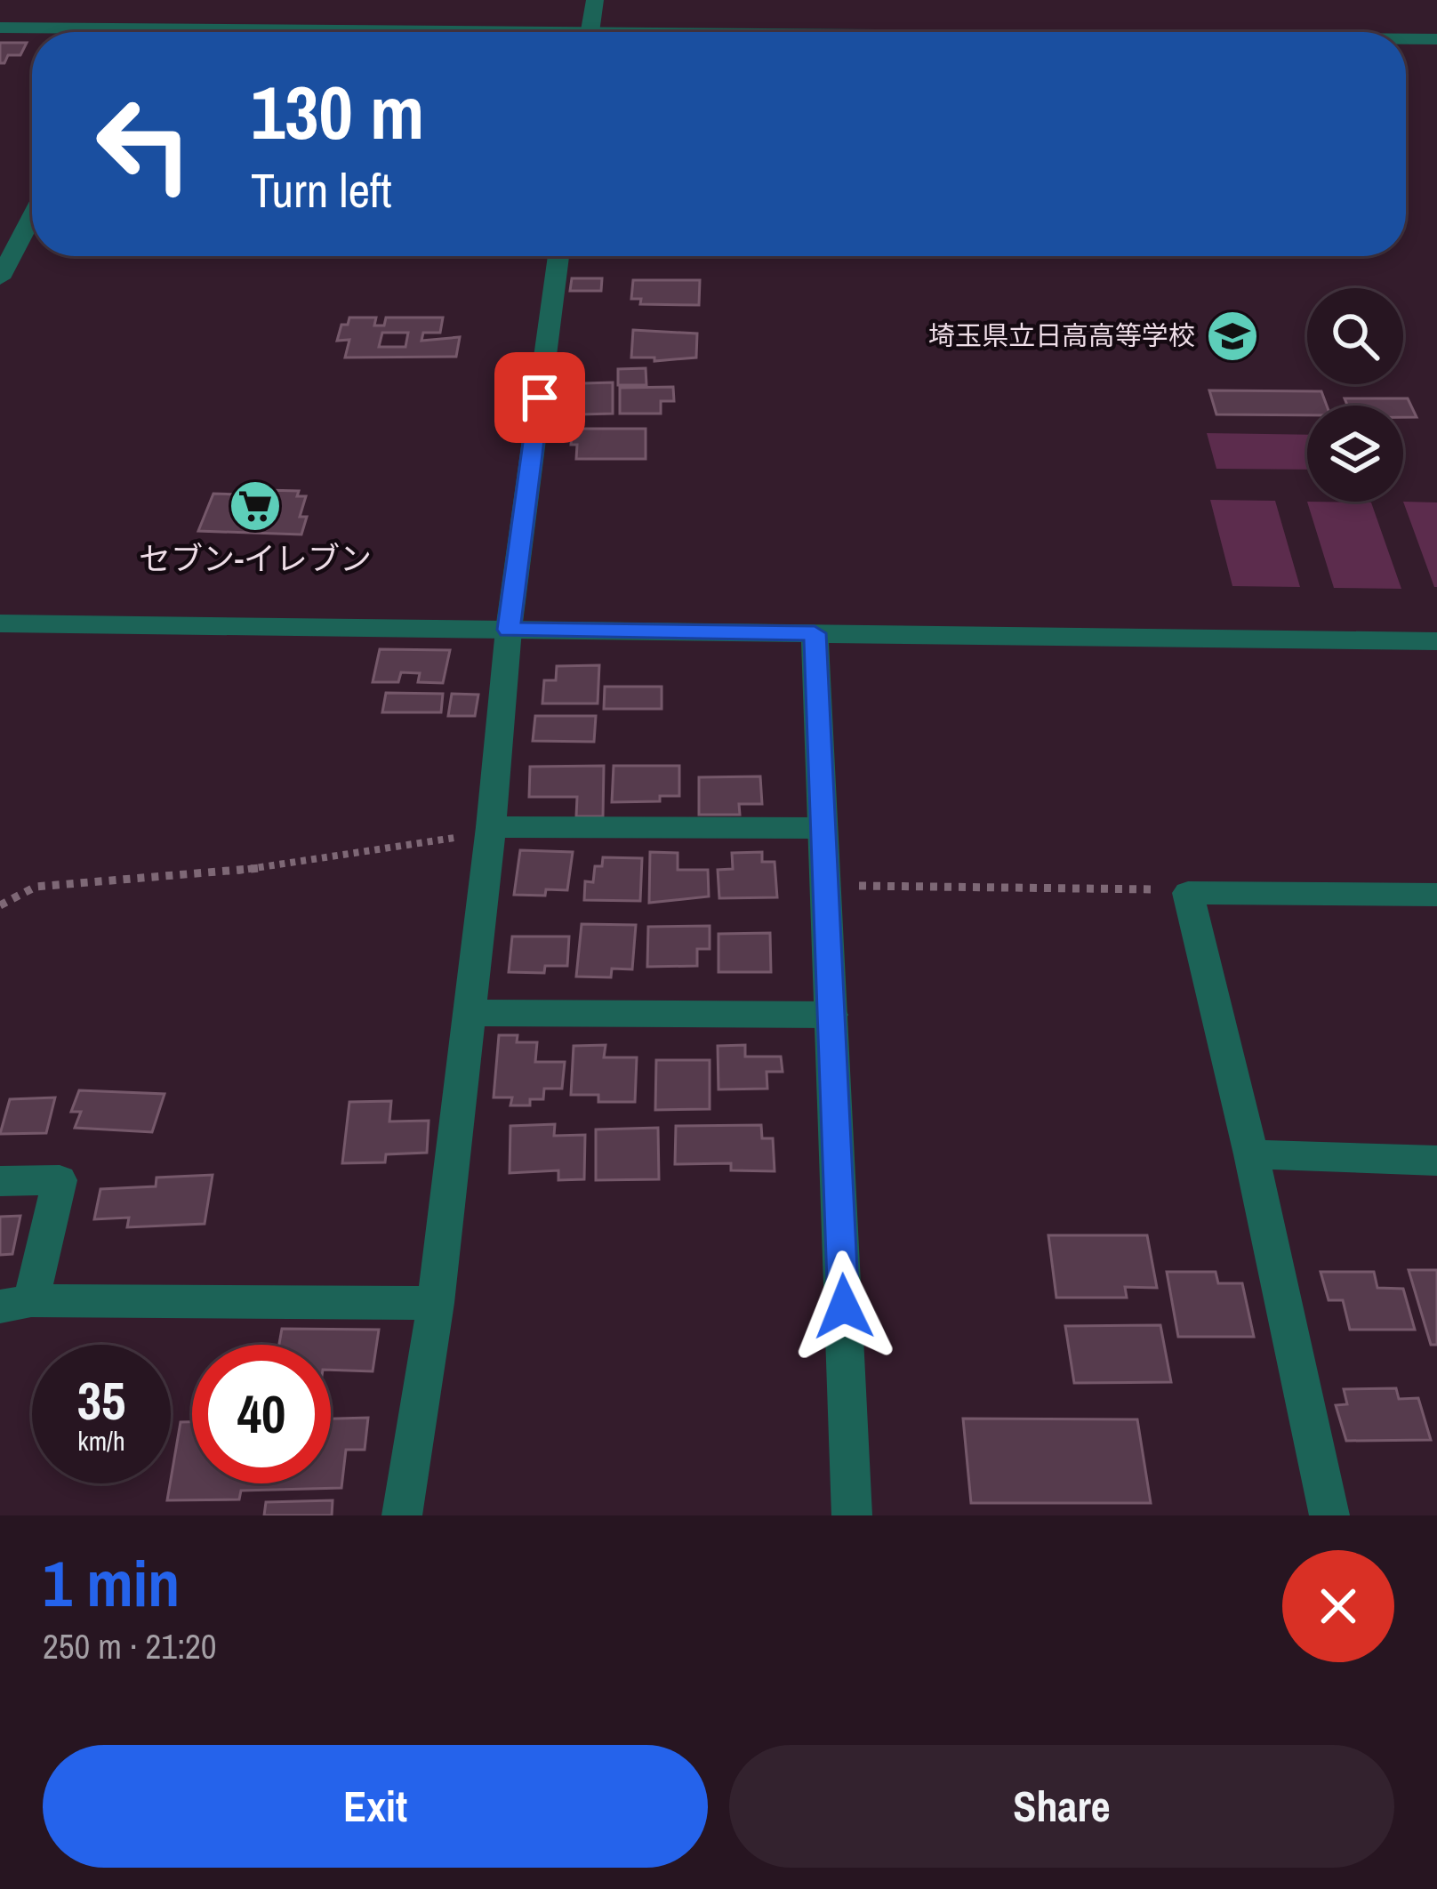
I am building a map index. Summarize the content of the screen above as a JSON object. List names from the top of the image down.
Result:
{
  "places": {
    "school or university": ["埼玉県立日高高等学校"],
    "supermarket": ["セブン-イレブン"]
  },
  "page": {
    "turn": ["130 m", "Turn left"],
    "speed": "35 km/h",
    "limit": "40",
    "heading": ["1 min", "250 m · 21:20"],
    "buttons": ["Exit", "Share"]
  }
}
